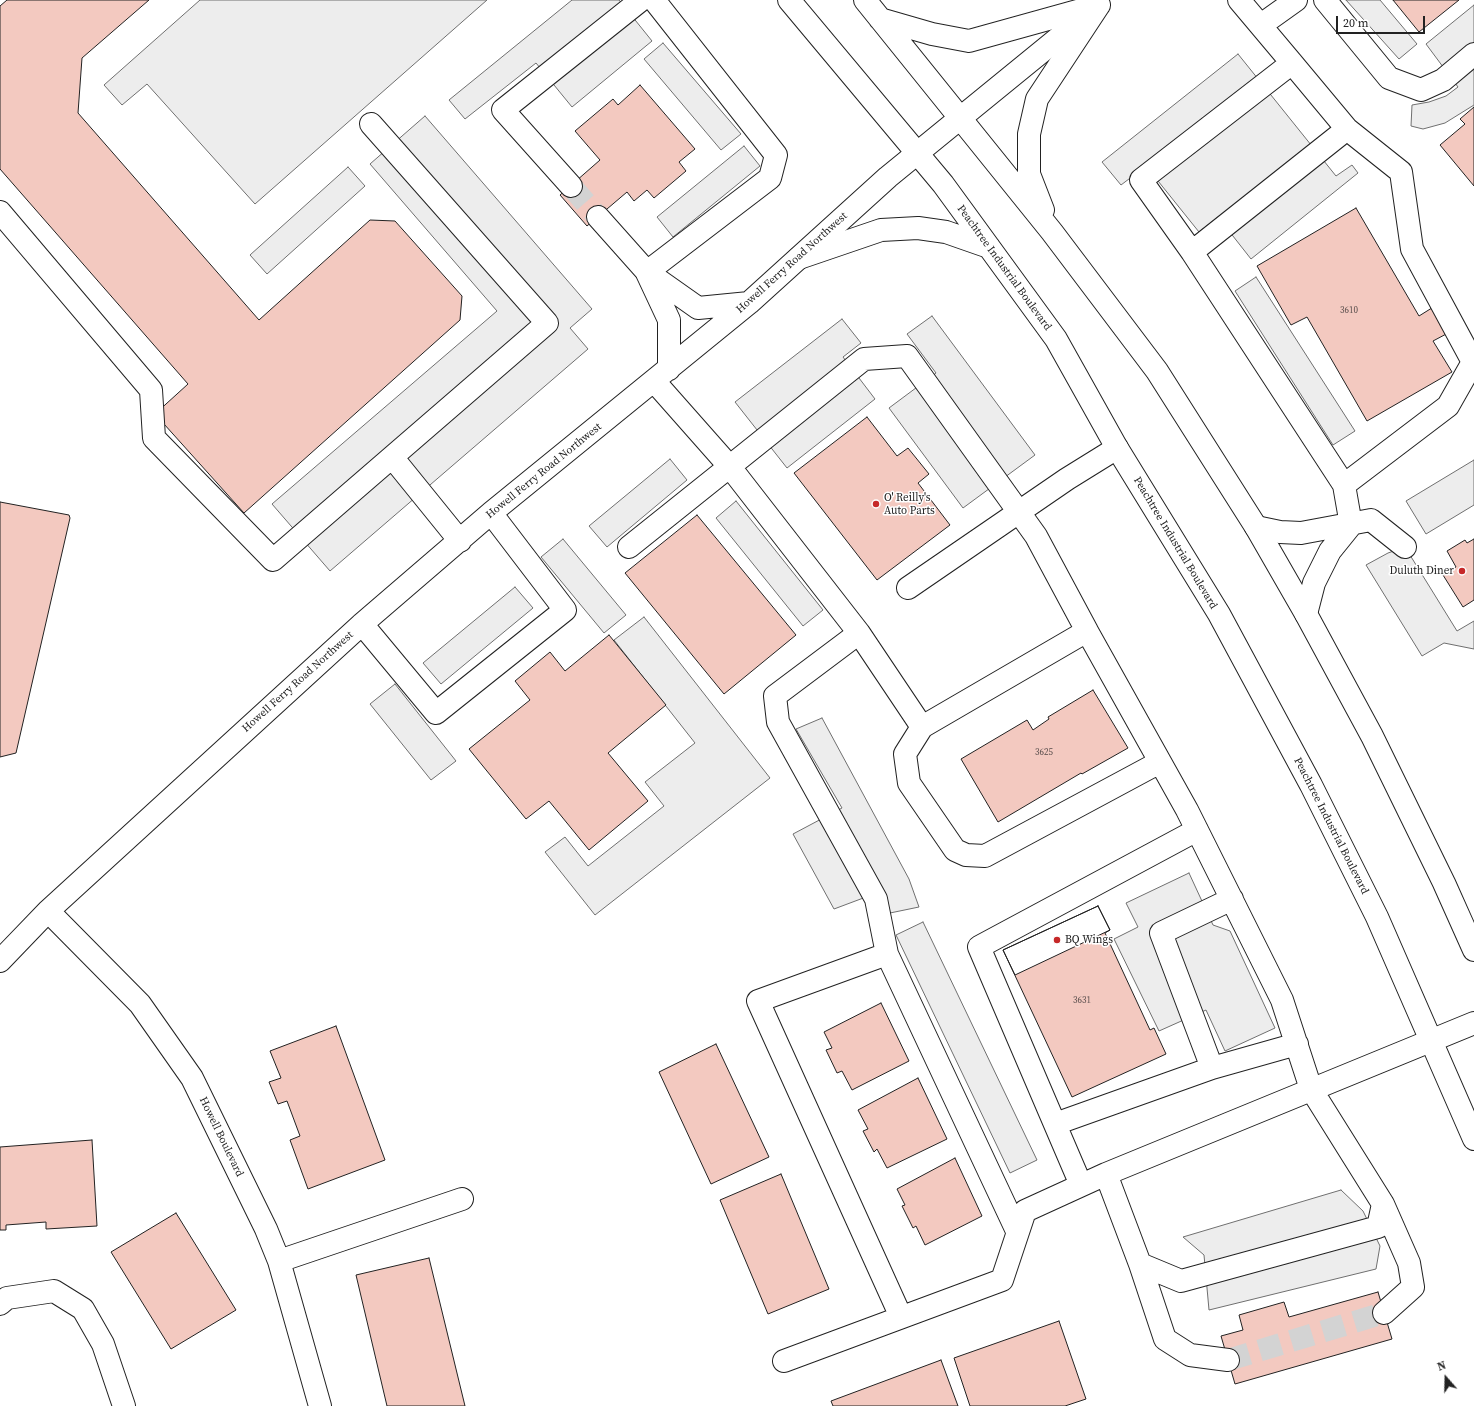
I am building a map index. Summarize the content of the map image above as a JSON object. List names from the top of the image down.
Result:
{
  "streets": {
    "main road": ["Howell Ferry Road Northwest", "Peachtree Industrial Boulevard", "Howell Boulevard"]
  },
  "crossings": [
    ["Howell Ferry Road Northwest", "Peachtree Industrial Boulevard"],
    ["Howell Ferry Road Northwest", "Howell Boulevard"]
  ],
  "places": ["O' Reilly's Auto Parts", "Duluth Diner", "BQ Wings"],
  "house_numbers": ["3610", "3625", "3631"],
  "scale_bar": "20 m",
  "north": "top"
}
